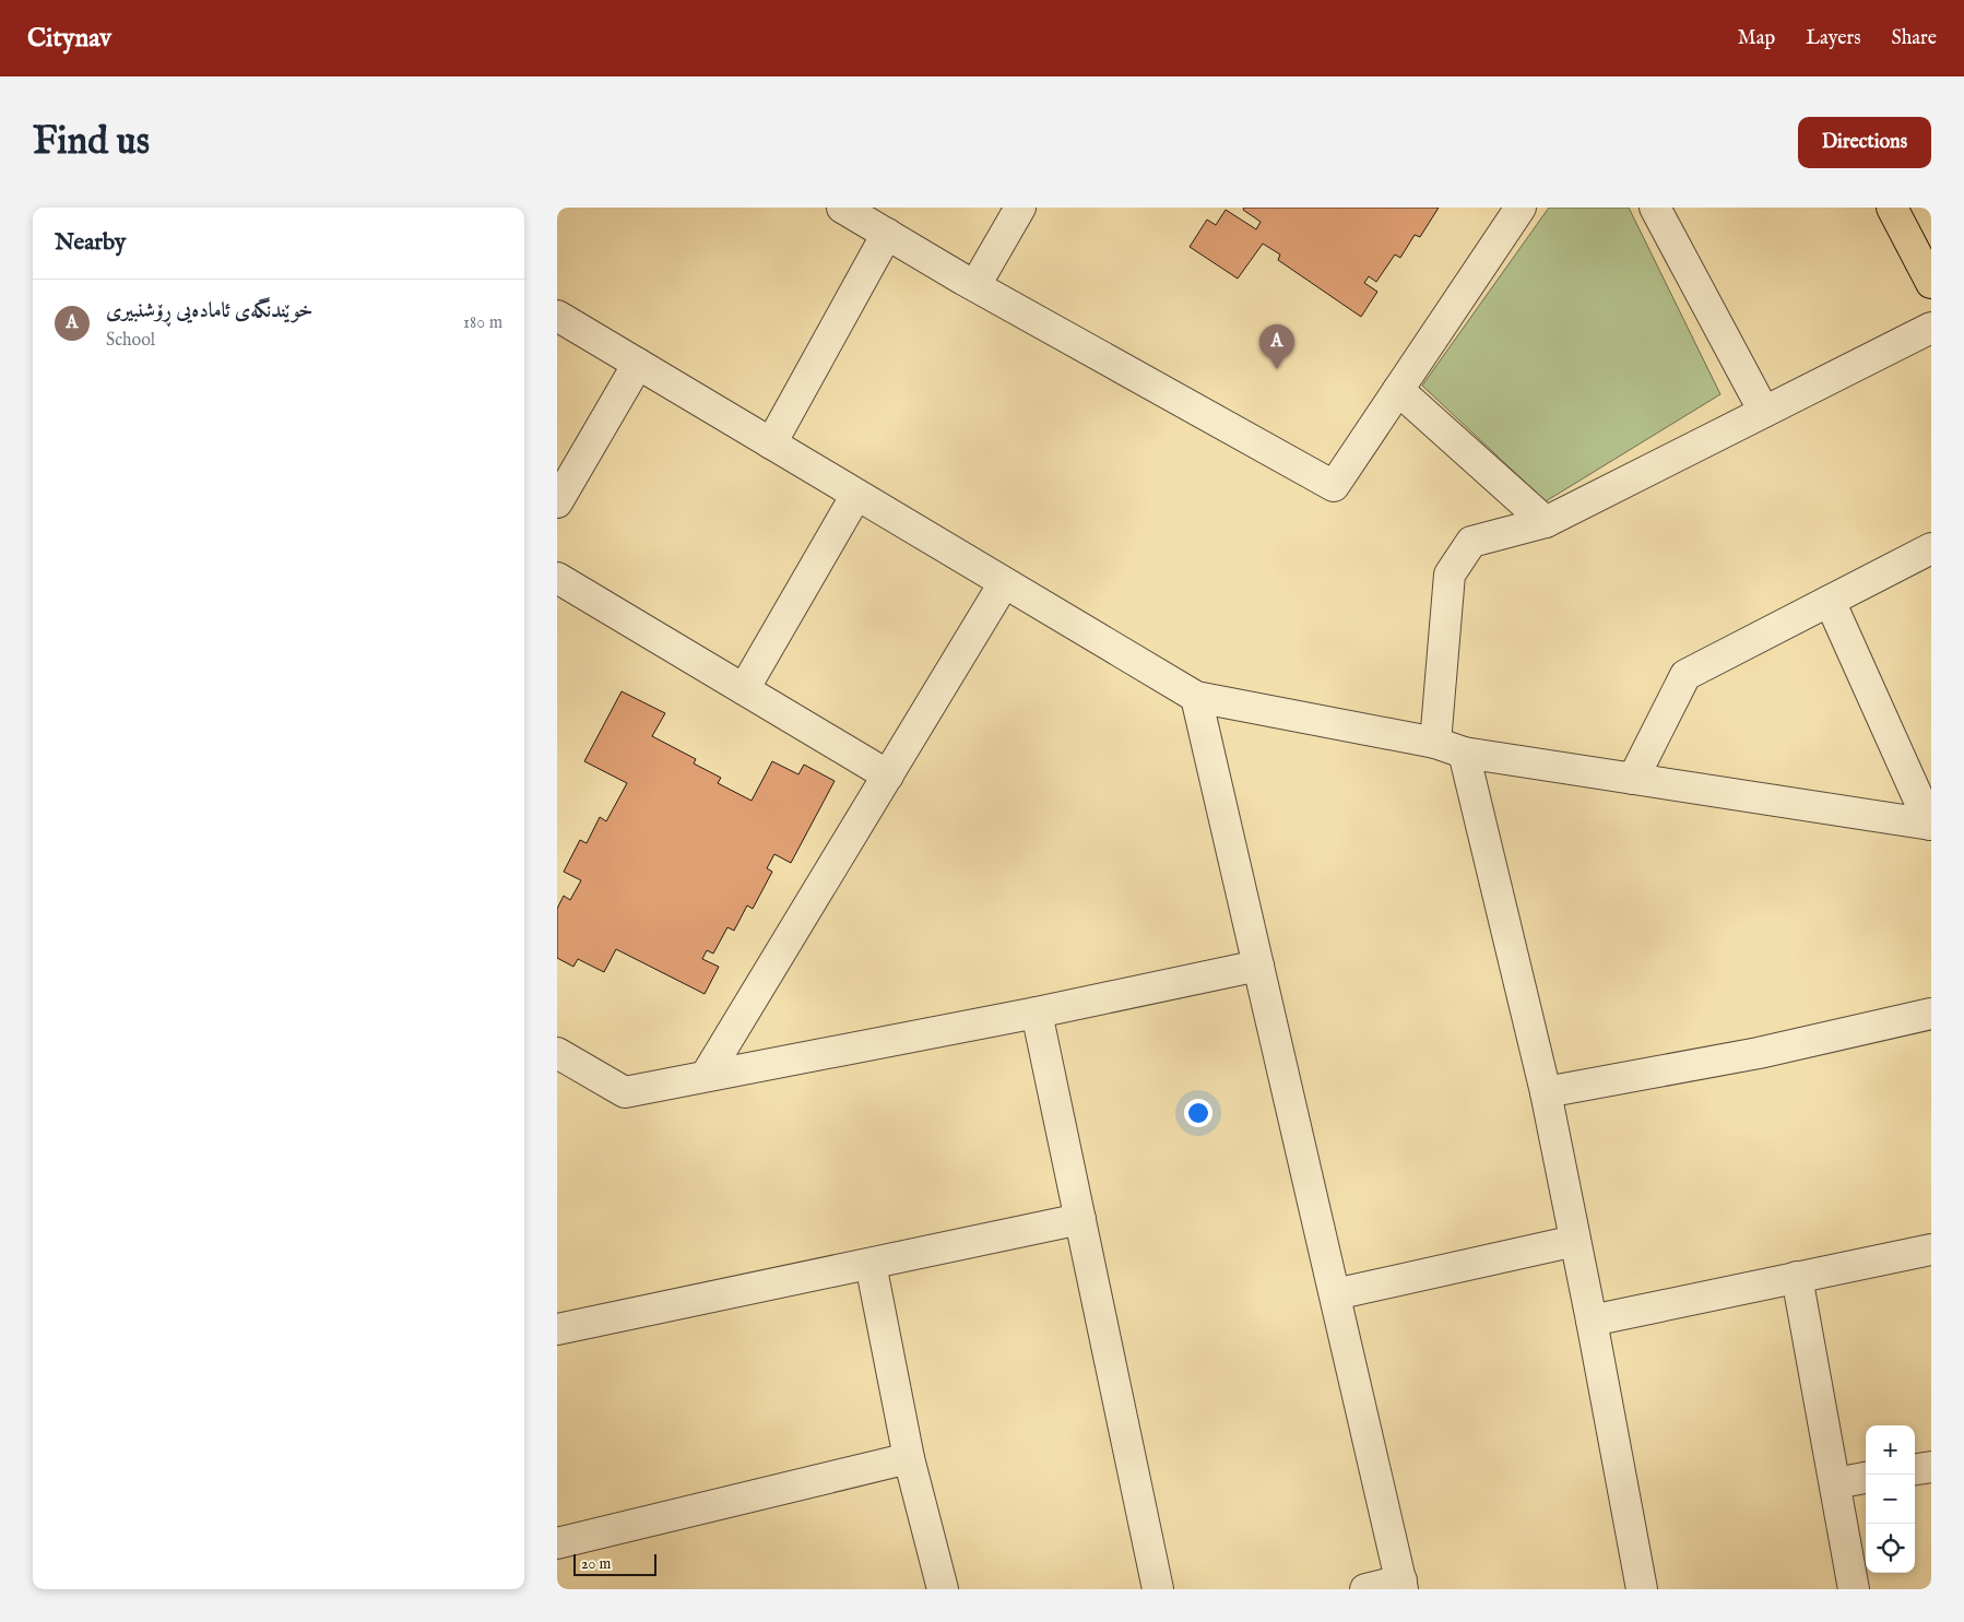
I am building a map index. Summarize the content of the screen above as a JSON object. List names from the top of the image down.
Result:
{
  "scale_bar": "20 m",
  "page": {
    "header": "Citynav",
    "nav": ["Map", "Layers", "Share"],
    "buttons": "Directions",
    "title": "Find us",
    "heading": "Nearby",
    "list": [
      {
        "mark": "A",
        "name": "خوێندنگەی ئامادەیی ڕۆشنبیری",
        "note": "School",
        "value": "180 m"
      }
    ],
    "pins": "A",
    "map_buttons": ["+", "−"],
    "scale": "20 m"
  }
}
